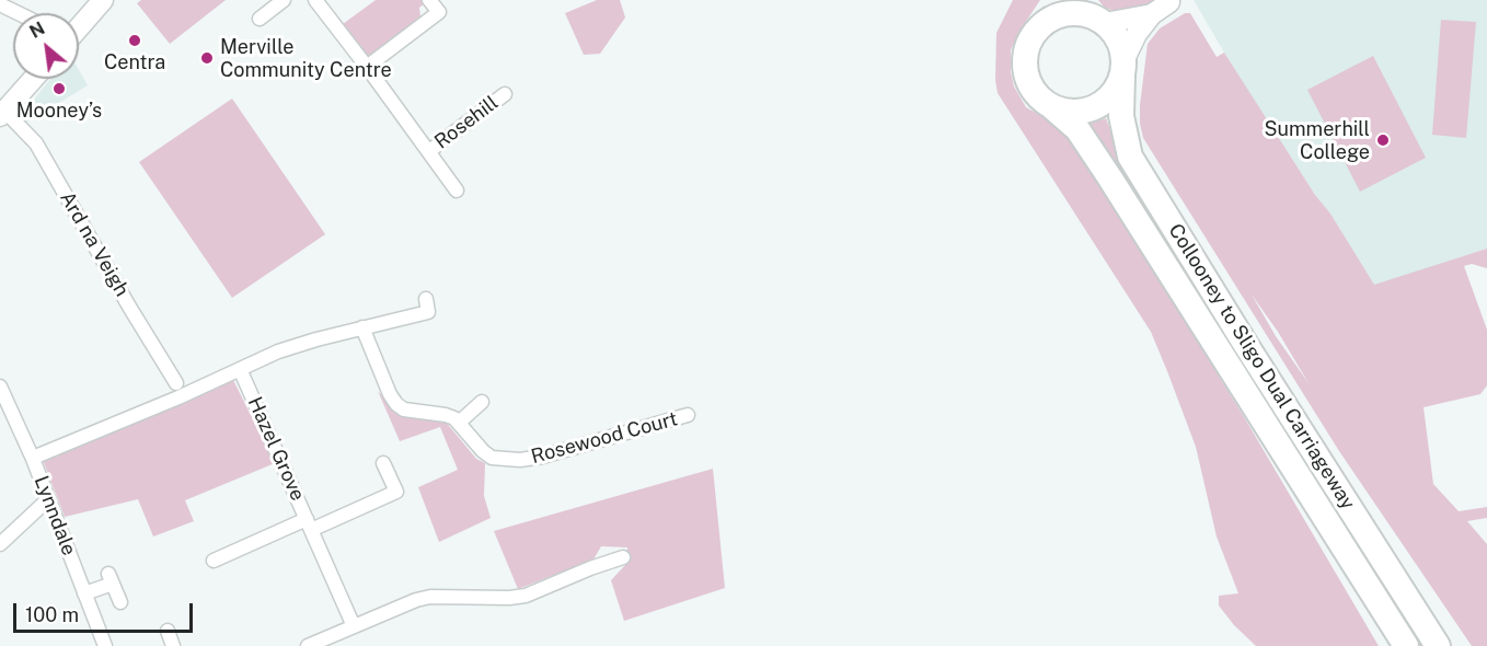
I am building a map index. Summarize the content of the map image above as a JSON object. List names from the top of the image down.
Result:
{
  "streets": {
    "highway": ["Collooney to Sligo Dual Carriageway"],
    "street": [
      "Rosehill",
      "Ard na Veigh",
      "Rosewood Court",
      "Hazel Grove",
      "Lynndale"
    ]
  },
  "places": [
    "Centra",
    "Merville Community Centre",
    "Mooney’s",
    "Summerhill College"
  ],
  "scale_bar": "100 m",
  "north": "top left"
}
